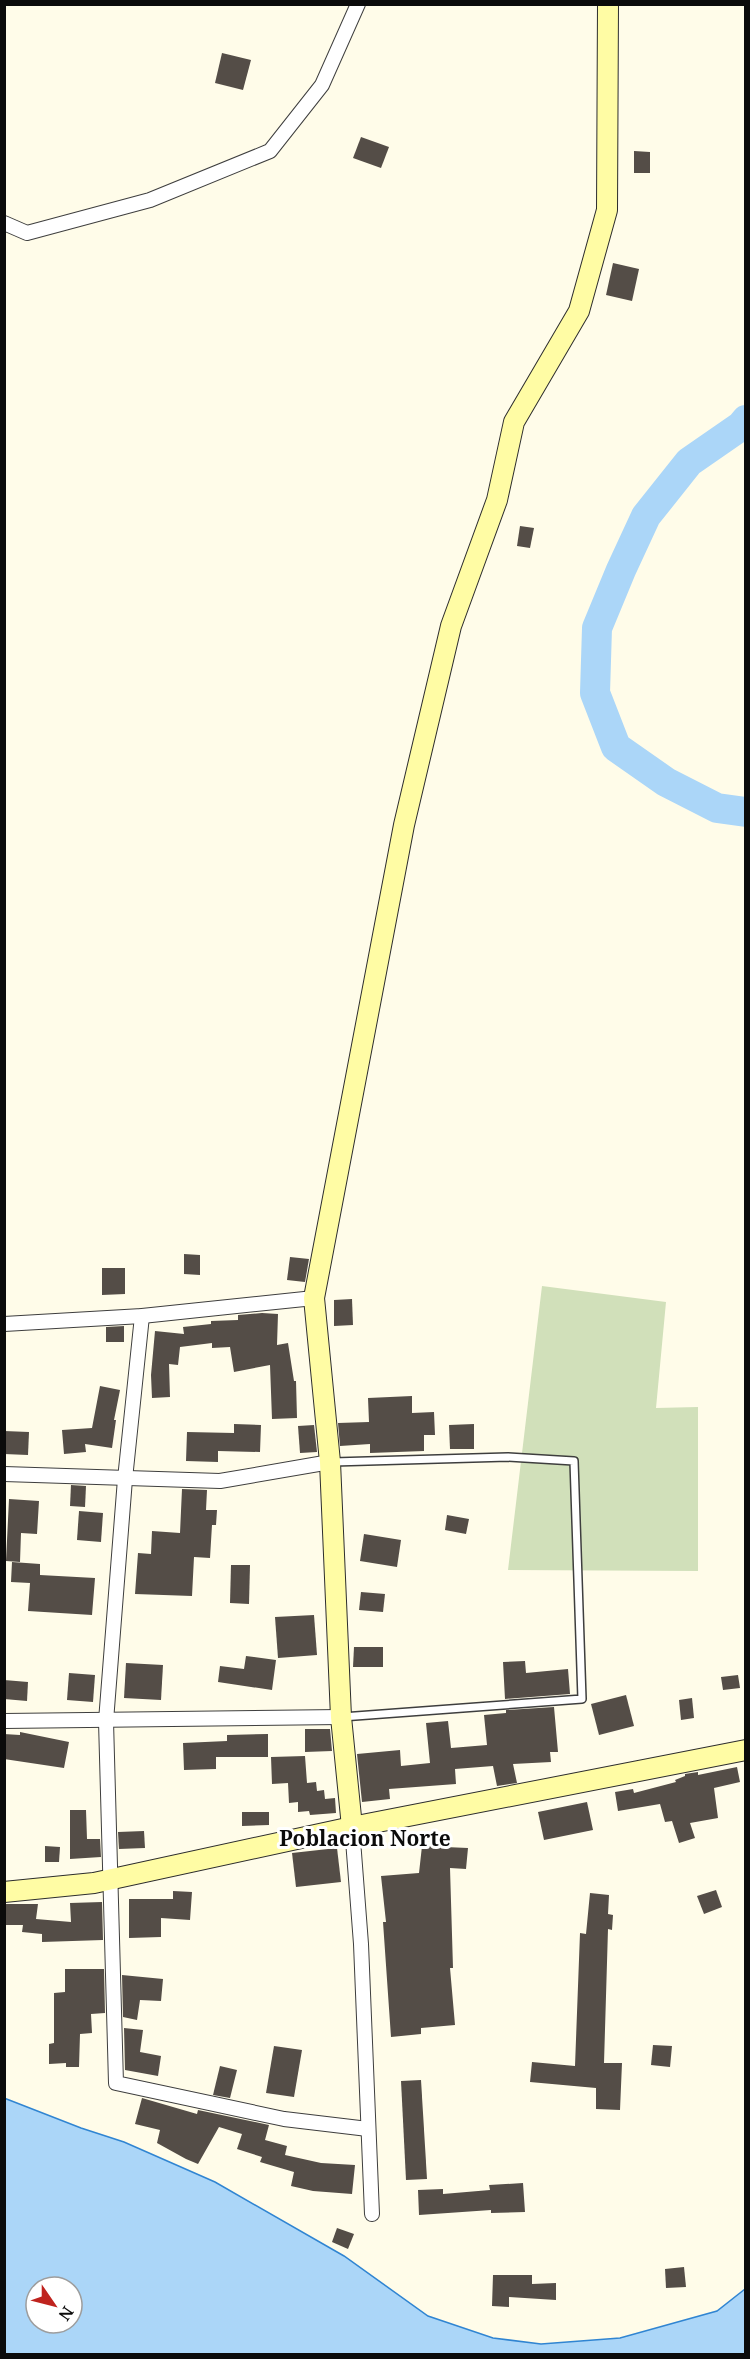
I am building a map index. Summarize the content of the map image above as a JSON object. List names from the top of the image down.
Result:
{
  "districts": ["Poblacion Norte"],
  "north": "bottom right"
}
